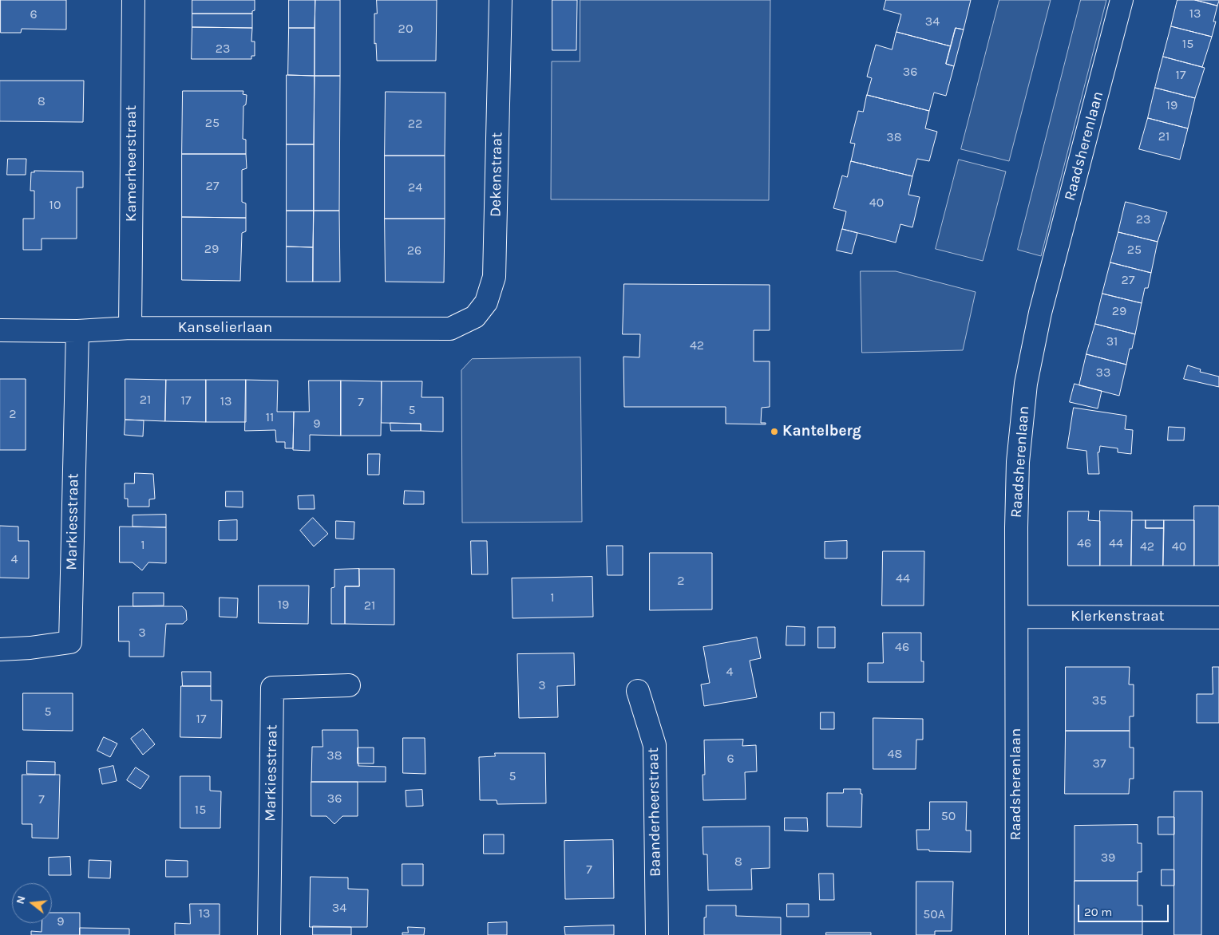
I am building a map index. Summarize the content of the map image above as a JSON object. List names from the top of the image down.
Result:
{
  "streets": {
    "street": [
      "Raadsherenlaan",
      "Kamerheerstraat",
      "Dekenstraat",
      "Kanselierlaan",
      "Markiesstraat",
      "Klerkenstraat",
      "Baanderheerstraat"
    ]
  },
  "crossings": [
    ["Raadsherenlaan", "Klerkenstraat"],
    ["Kamerheerstraat", "Kanselierlaan"],
    ["Dekenstraat", "Kanselierlaan"],
    ["Kanselierlaan", "Markiesstraat"]
  ],
  "places": ["Kantelberg"],
  "house_numbers": [
    "13",
    "6",
    "34",
    "20",
    "15",
    "23",
    "36",
    "17",
    "8",
    "19",
    "25",
    "22",
    "21",
    "38",
    "27",
    "24",
    "40",
    "10",
    "23",
    "29",
    "25",
    "26",
    "27",
    "29",
    "31",
    "42",
    "33",
    "21",
    "17",
    "13",
    "7",
    "5",
    "2",
    "11",
    "9",
    "46",
    "44",
    "1",
    "42",
    "40",
    "4",
    "44",
    "2",
    "1",
    "19",
    "21",
    "3",
    "46",
    "4",
    "3",
    "35",
    "5",
    "17",
    "48",
    "38",
    "6",
    "37",
    "5",
    "36",
    "7",
    "15",
    "50",
    "39",
    "8",
    "7",
    "34",
    "13",
    "50A",
    "9"
  ],
  "scale_bar": "20 m",
  "north": "left"
}
